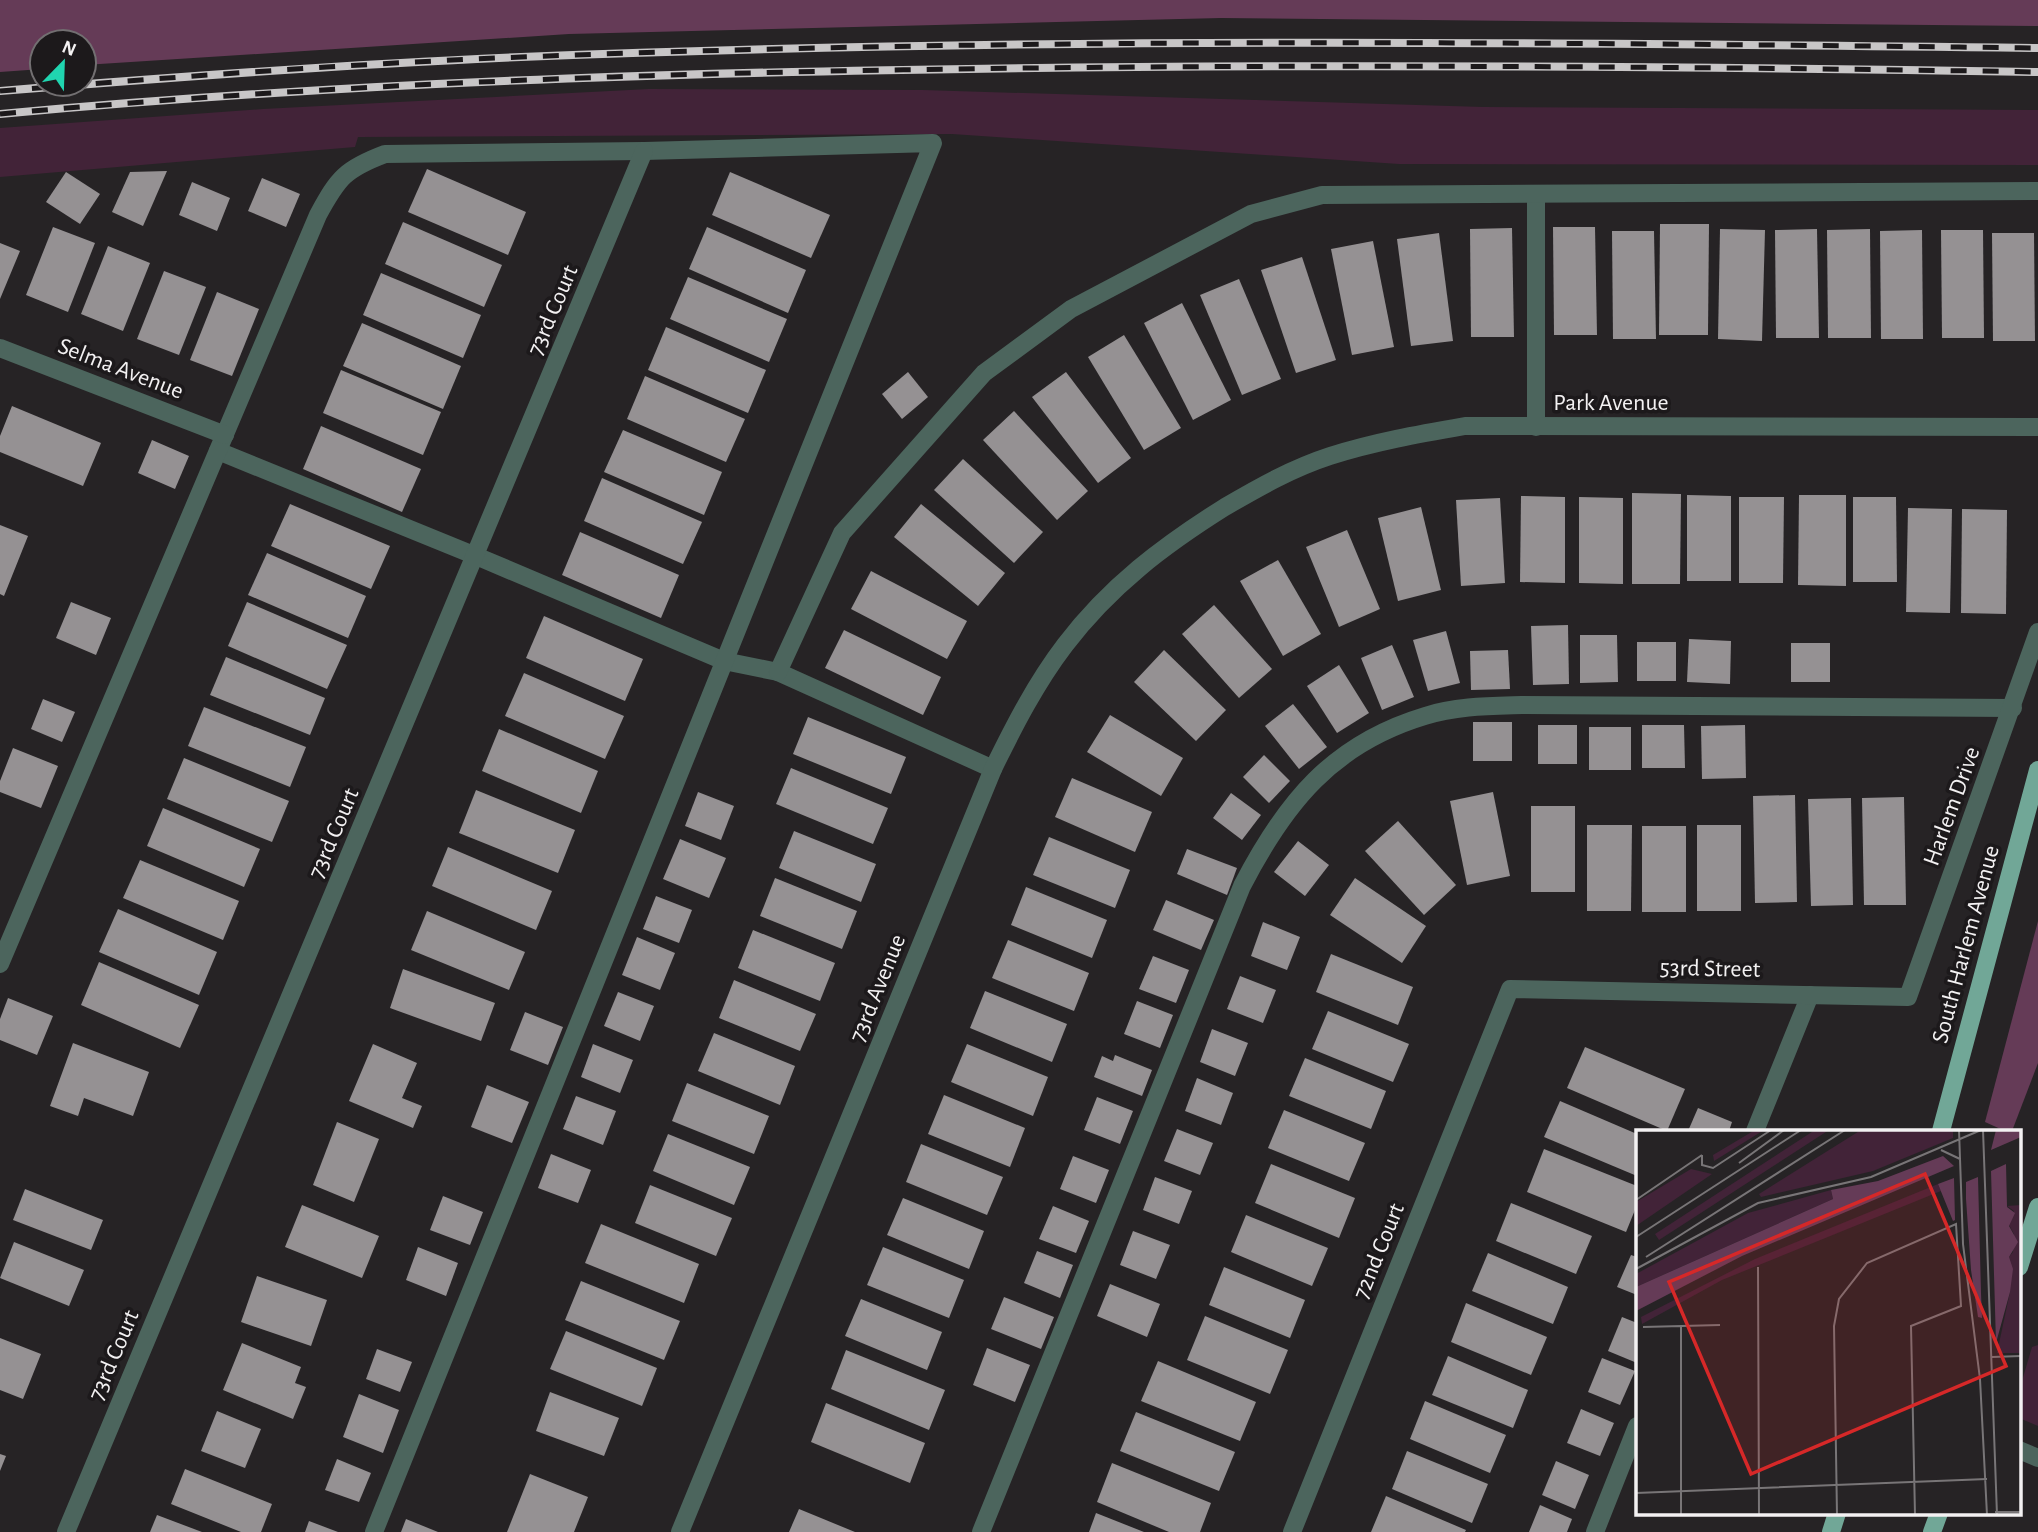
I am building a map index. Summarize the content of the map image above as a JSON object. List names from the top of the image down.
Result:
{
  "streets": {
    "main road": ["South Harlem Avenue"],
    "street": [
      "73rd Court",
      "Selma Avenue",
      "Park Avenue",
      "Harlem Drive",
      "53rd Street",
      "73rd Avenue",
      "72nd Court"
    ]
  },
  "crossings": [
    ["73rd Court", "Selma Avenue"],
    ["Selma Avenue", "73rd Avenue"],
    ["Park Avenue", "73rd Avenue"],
    ["Harlem Drive", "53rd Street"],
    ["53rd Street", "72nd Court"]
  ],
  "north": "top right"
}
